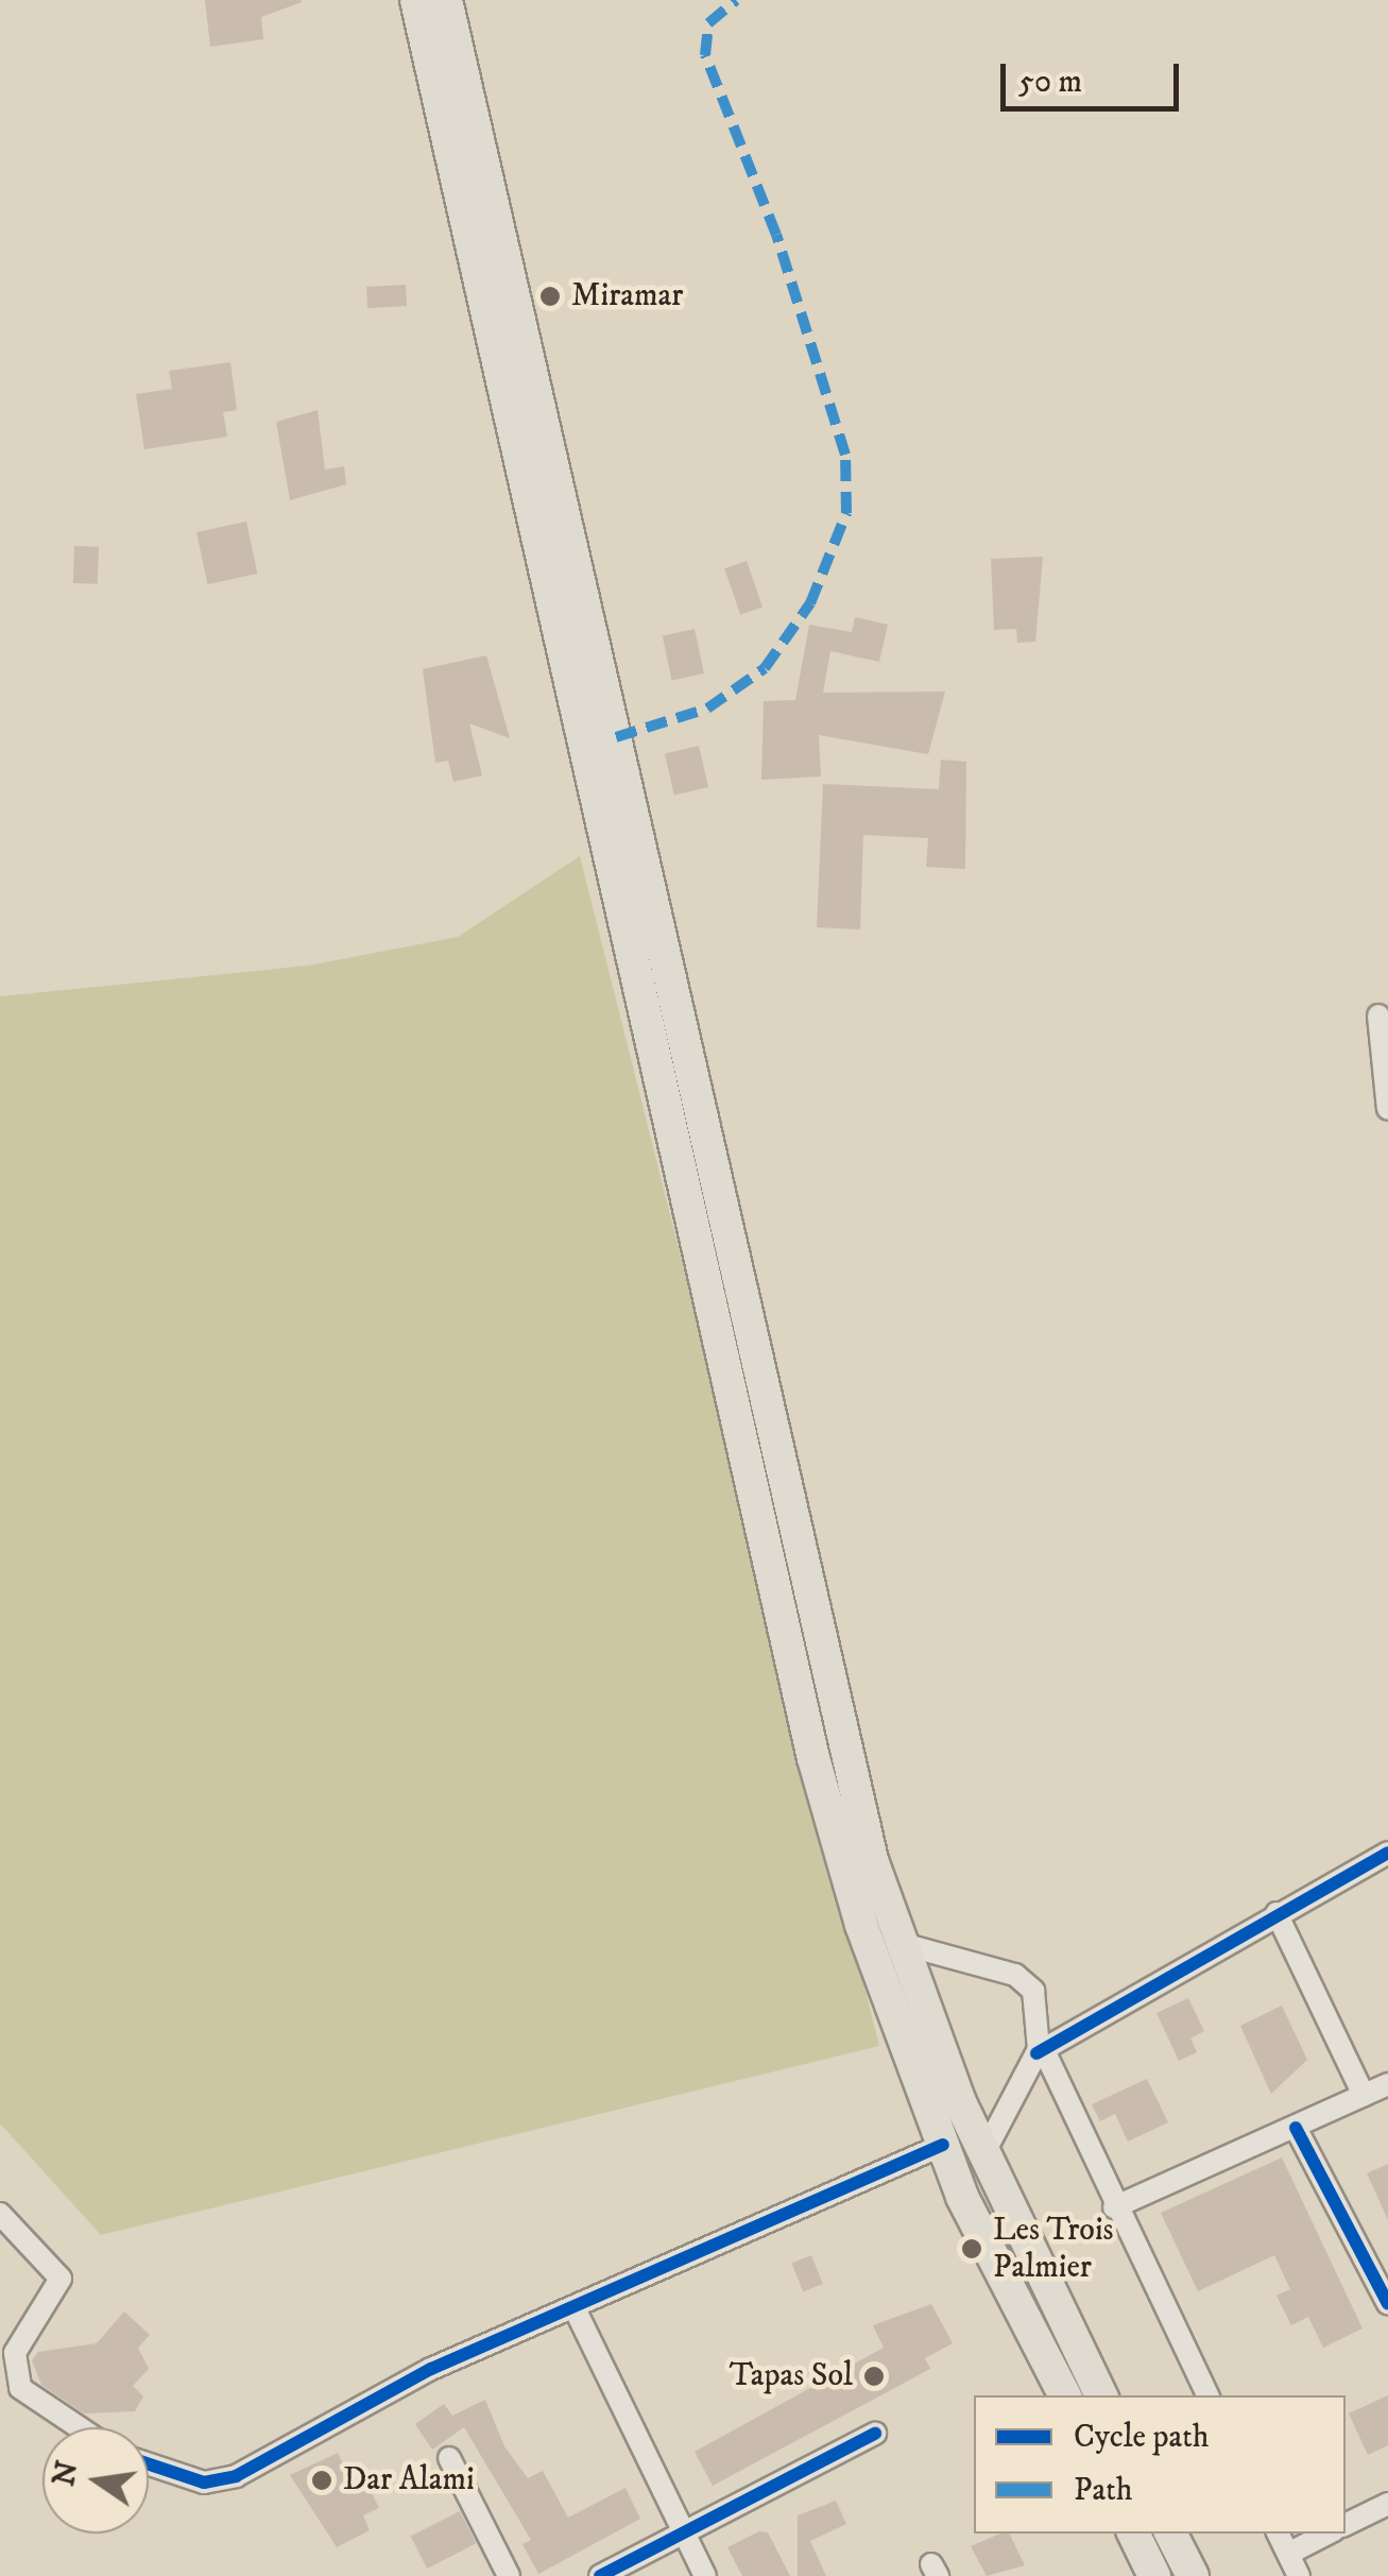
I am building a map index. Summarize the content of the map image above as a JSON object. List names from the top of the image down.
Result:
{
  "places": [
    "Miramar",
    "Les Trois Palmier",
    "Tapas Sol",
    "Dar Alami"
  ],
  "legend": ["Cycle path", "Path"],
  "scale_bar": "50 m",
  "north": "left"
}
